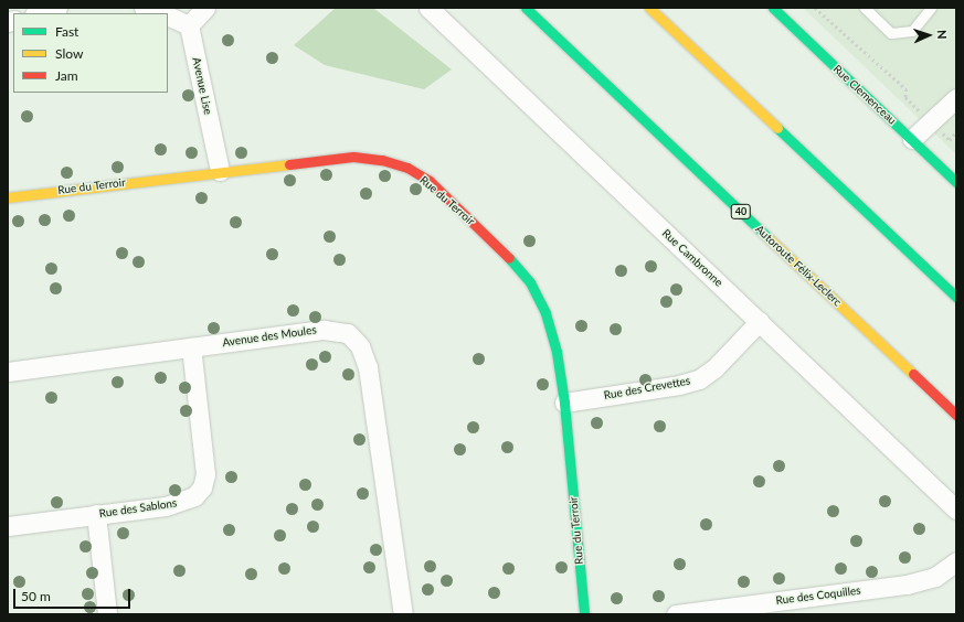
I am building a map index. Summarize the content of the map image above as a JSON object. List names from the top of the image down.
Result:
{
  "streets": {
    "main road": [
      "Rue Clemenceau",
      "Rue du Terroir",
      "40",
      "Autoroute Félix-Leclerc"
    ],
    "street": [
      "Avenue Lise",
      "Rue Cambronne",
      "Avenue des Moules",
      "Rue des Crevettes",
      "Rue des Sablons",
      "Rue des Coquilles"
    ]
  },
  "crossings": [
    ["Avenue Lise", "Rue du Terroir"],
    ["Rue du Terroir", "Rue des Crevettes"],
    ["Rue Cambronne", "Rue des Crevettes"],
    ["Avenue des Moules", "Rue des Sablons"]
  ],
  "legend": ["Fast", "Slow", "Jam"],
  "scale_bar": "50 m",
  "north": "right"
}
